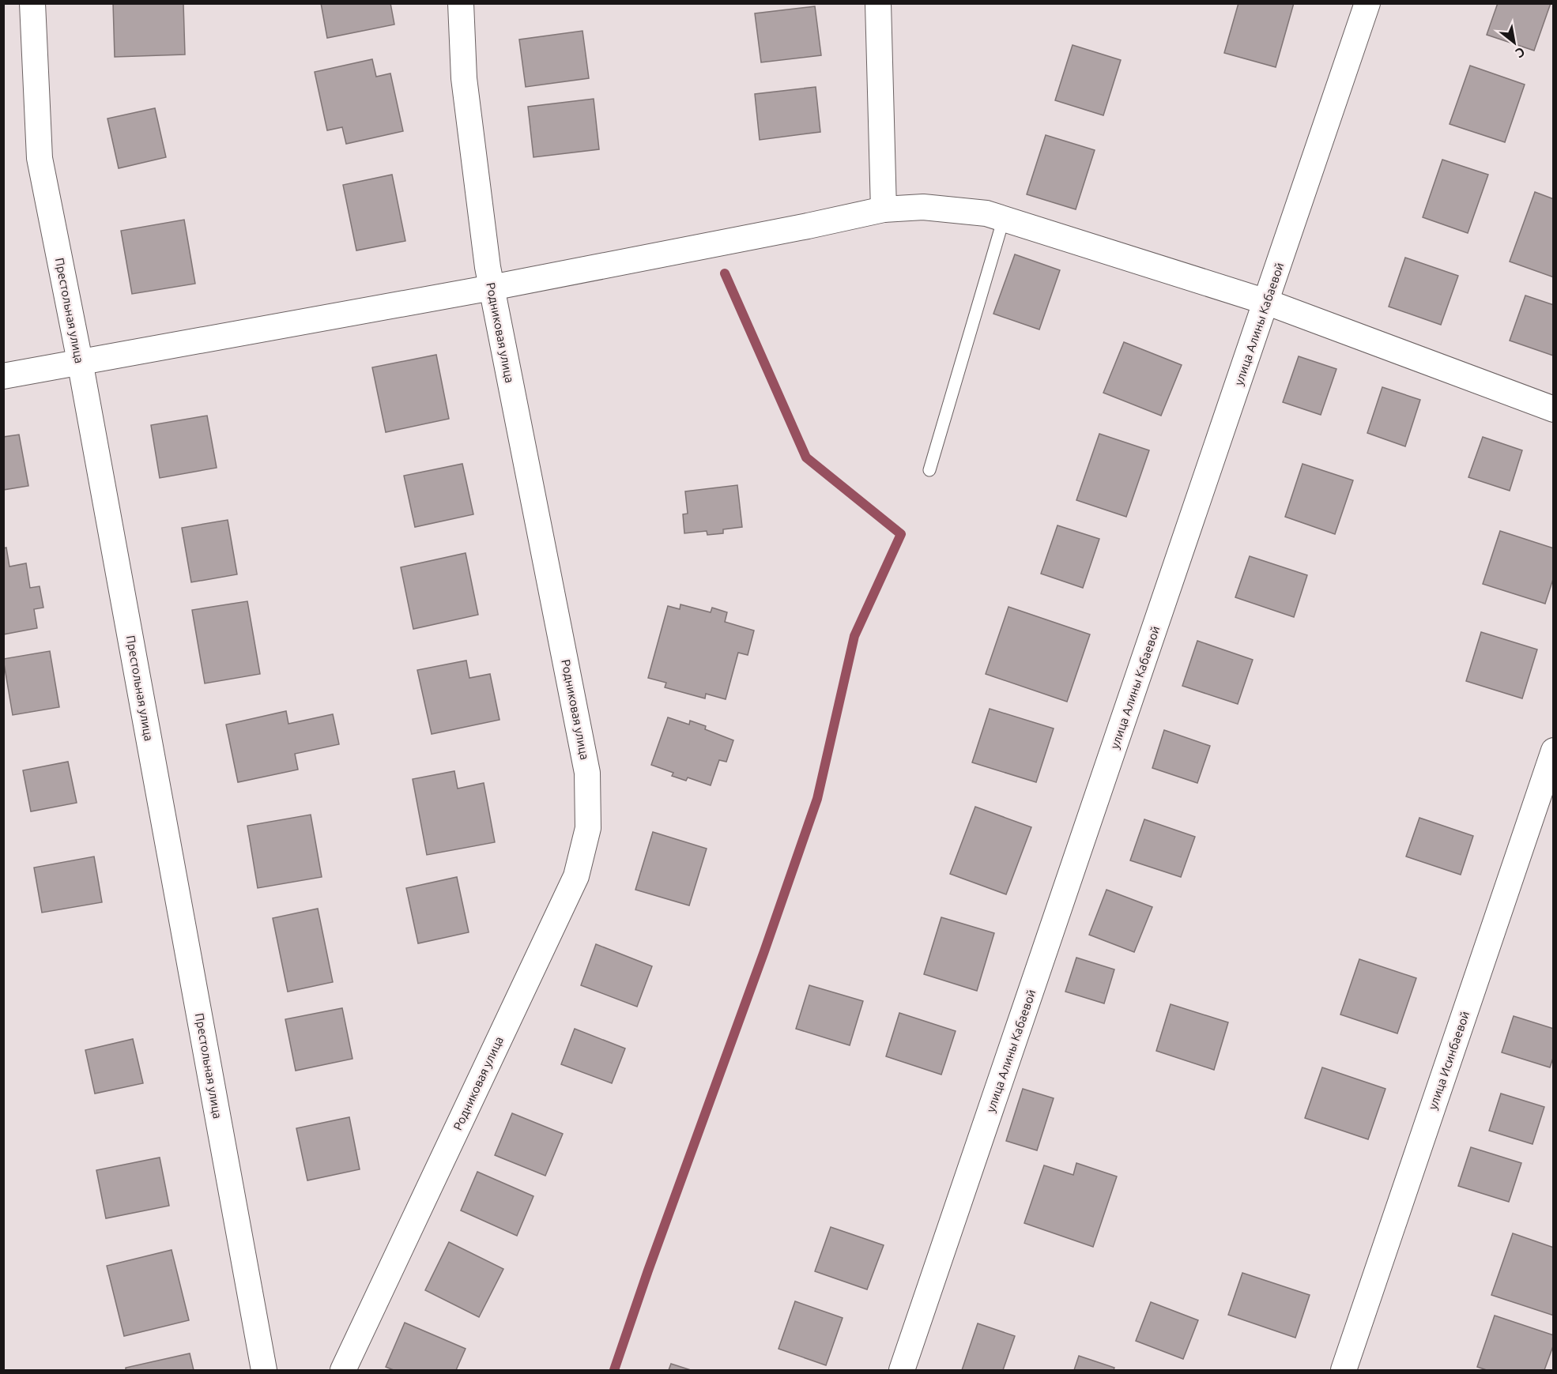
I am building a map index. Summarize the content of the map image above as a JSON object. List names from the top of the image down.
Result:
{
  "streets": {
    "street": [
      "Престольная улица",
      "улица Алины Кабаевой",
      "Родниковая улица",
      "улица Исинбаевой"
    ]
  },
  "north": "bottom right"
}
